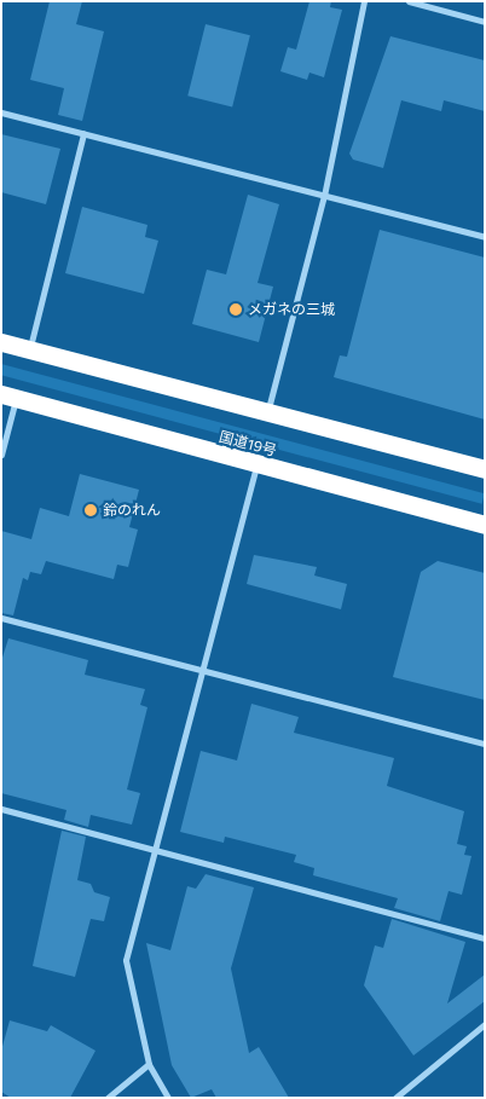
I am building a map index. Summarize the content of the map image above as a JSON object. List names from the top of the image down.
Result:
{
  "streets": {
    "highway": ["国道19号"]
  },
  "places": ["メガネの三城", "鈴のれん"]
}
